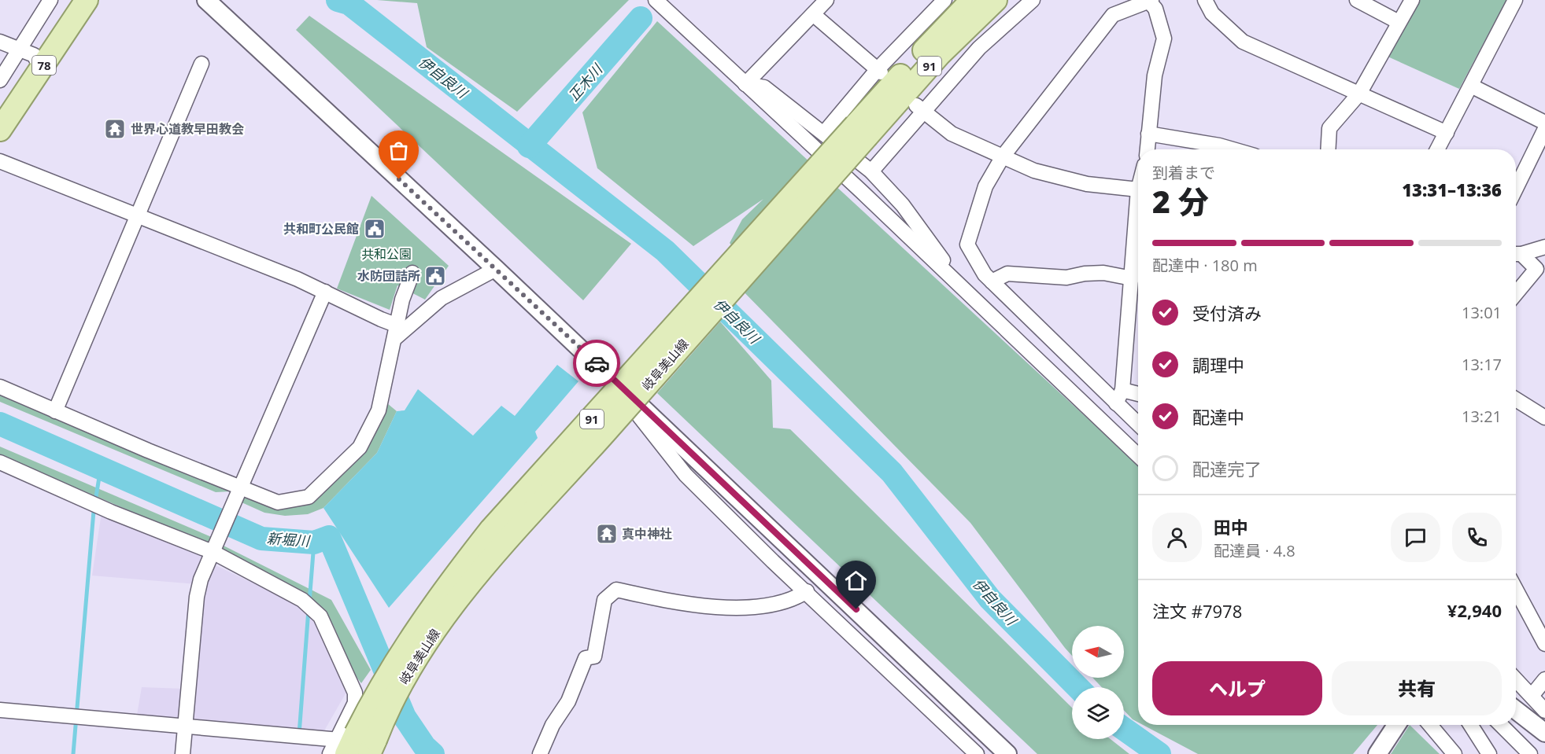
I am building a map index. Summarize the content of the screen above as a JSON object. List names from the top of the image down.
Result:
{
  "streets": {
    "main road": ["78", "91", "岐阜美山線"]
  },
  "water": ["伊自良川", "正木川", "新堀川"],
  "parks": ["共和公園"],
  "places": {
    "temple": ["世界心道教早田教会", "真中神社"],
    "public building": ["共和町公民館", "水防団詰所"]
  },
  "north": "left",
  "page": {
    "heading": ["2 分", "到着まで", "13:31–13:36"],
    "panel": [
      "田中",
      "配達員 · 4.8",
      "注文 #7978",
      "¥2,940"
    ],
    "bar": "配達中 · 180 m",
    "list": [
      ["受付済み", "13:01"],
      ["調理中", "13:17"],
      ["配達中", "13:21"],
      "配達完了"
    ],
    "buttons": ["ヘルプ", "共有"]
  }
}
